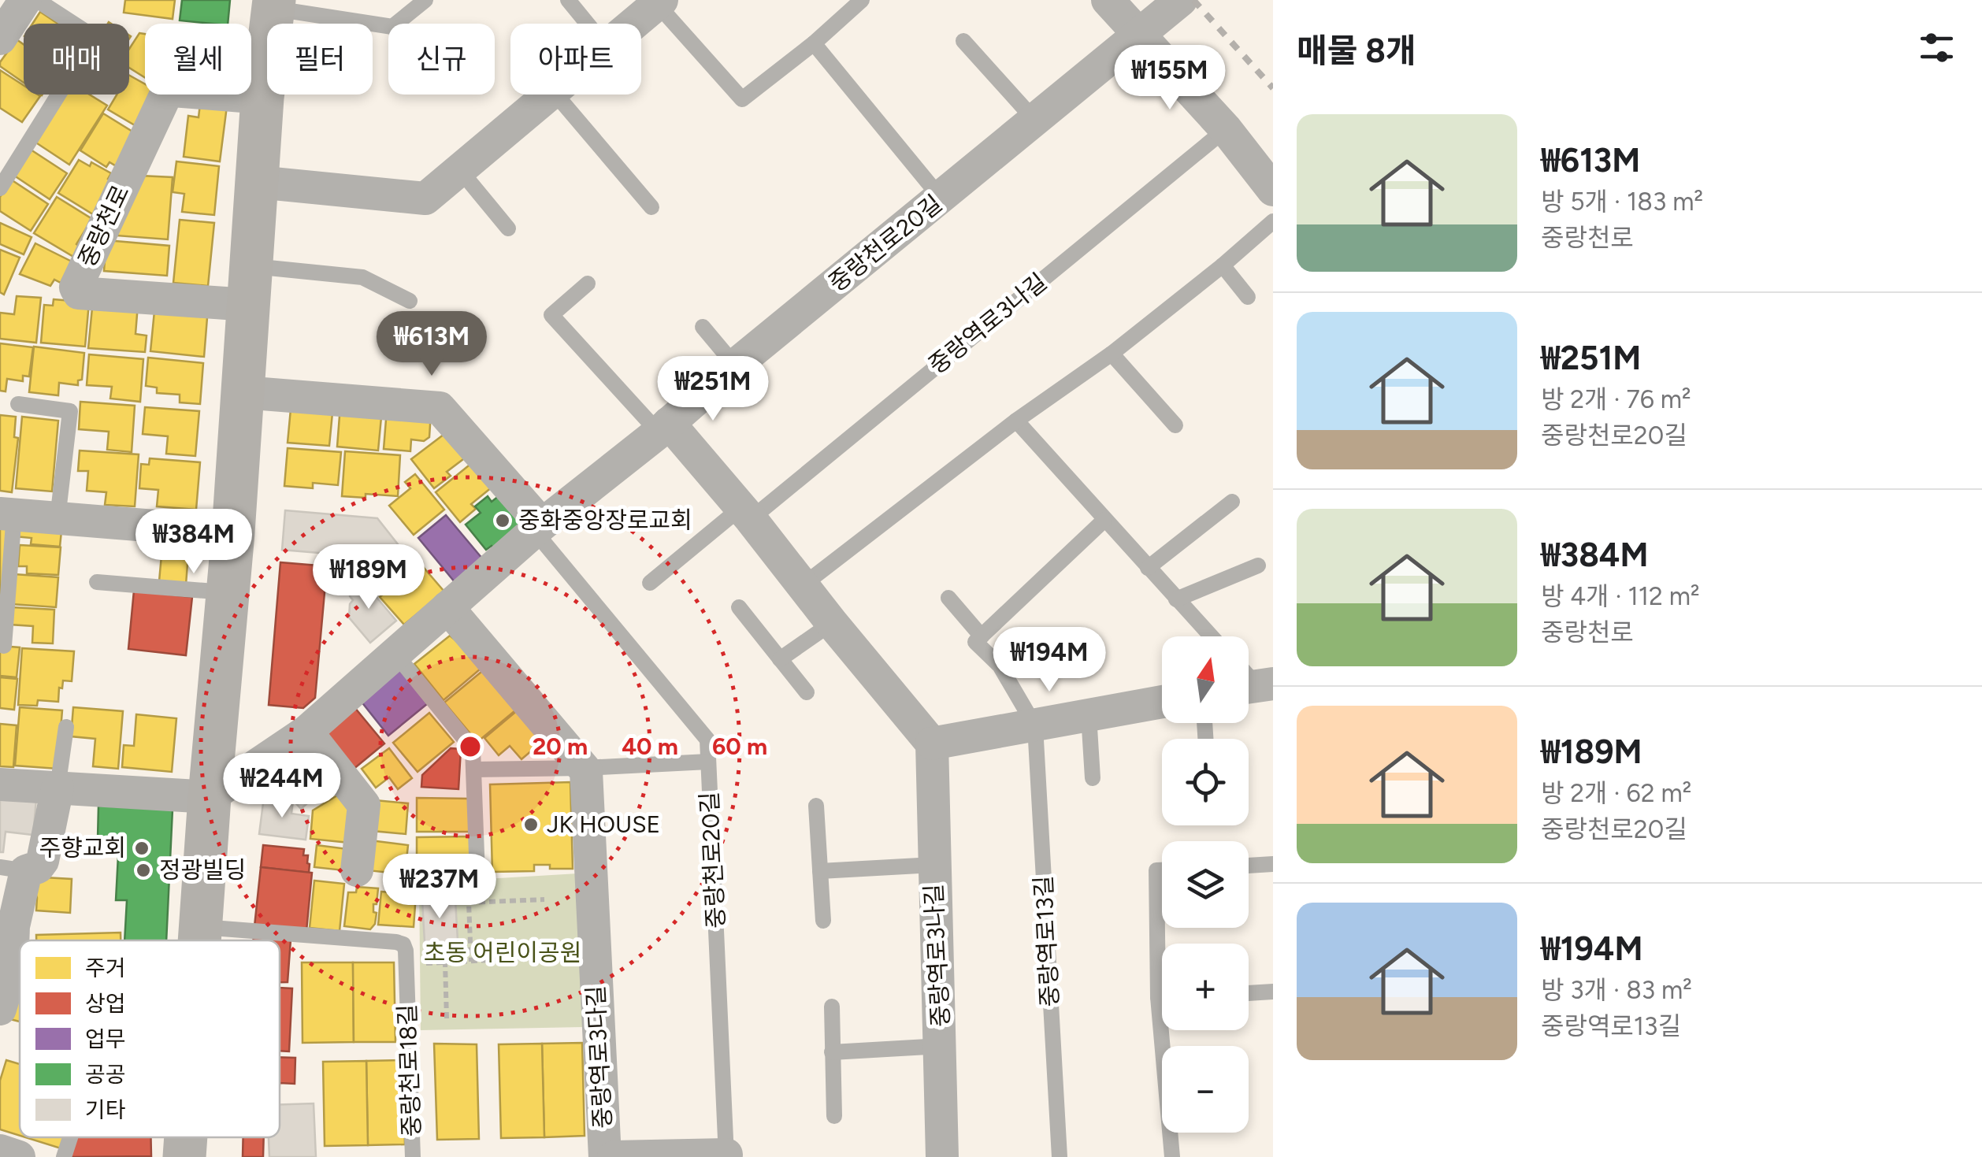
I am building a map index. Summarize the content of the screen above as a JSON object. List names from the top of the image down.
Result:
{
  "streets": {
    "street": [
      "중랑천로",
      "중랑천로20길",
      "중랑역로3나길",
      "중랑역로3다길"
    ],
    "lane": ["중랑역로13길", "중랑천로18길"]
  },
  "parks": ["초동 어린이공원"],
  "places": [
    "중화중앙장로교회",
    "JK HOUSE",
    "주향교회",
    "정광빌딩"
  ],
  "legend": [
    "주거",
    "상업",
    "업무",
    "공공",
    "기타"
  ],
  "north": "top",
  "page": {
    "heading": "매물 8개",
    "chip": [
      "매매",
      "월세",
      "필터",
      "신규",
      "아파트"
    ],
    "price": [
      "₩155M",
      "₩613M",
      "₩251M",
      "₩384M",
      "₩189M",
      "₩194M",
      "₩244M",
      "₩237M"
    ],
    "list": [
      {
        "name": "₩613M",
        "note": "방 5개 · 183 m² · 중랑천로"
      },
      {
        "name": "₩251M",
        "note": "방 2개 · 76 m² · 중랑천로20길"
      },
      {
        "name": "₩384M",
        "note": "방 4개 · 112 m² · 중랑천로"
      },
      {
        "name": "₩189M",
        "note": "방 2개 · 62 m² · 중랑천로20길"
      },
      {
        "name": "₩194M",
        "note": "방 3개 · 83 m² · 중랑역로13길"
      }
    ],
    "map_buttons": ["+", "−"]
  },
  "rings": ["20 m", "40 m", "60 m"]
}
